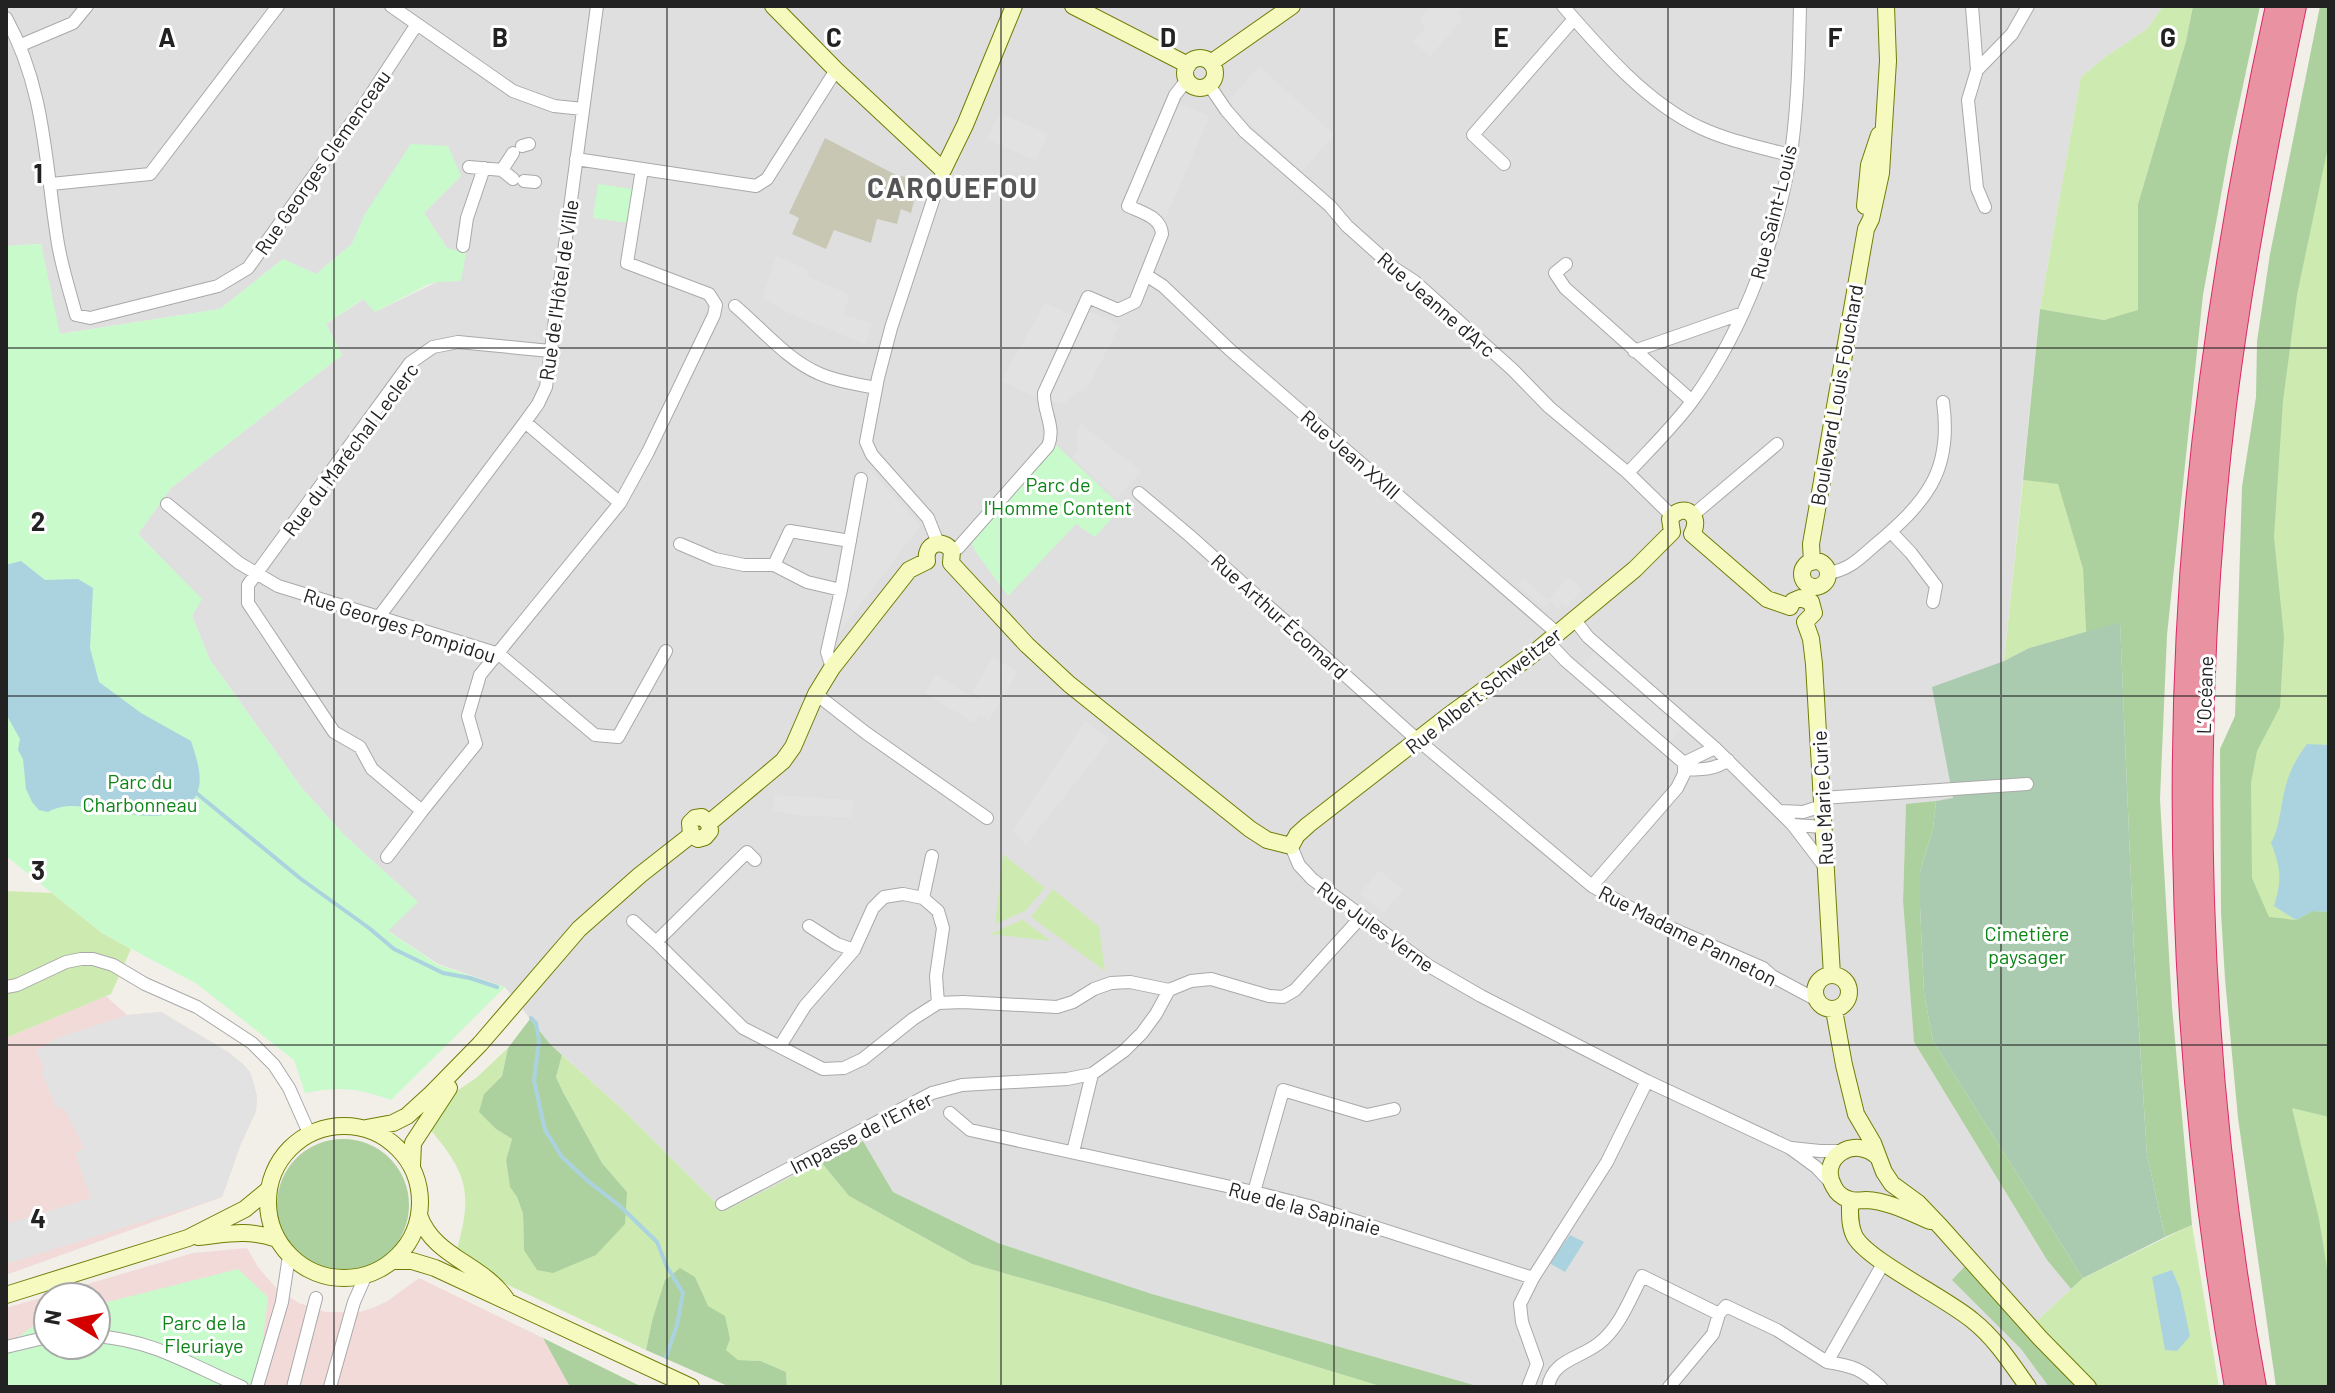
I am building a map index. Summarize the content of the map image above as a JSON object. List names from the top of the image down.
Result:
{
  "streets": {
    "highway": ["L’Océane"],
    "main road": ["Boulevard Louis Fouchard", "Rue Albert Schweitzer", "Rue Marie Curie"],
    "street": [
      "Rue Georges Clemenceau",
      "Rue Saint-Louis",
      "Rue de l'Hôtel de Ville",
      "Rue Jeanne d'Arc",
      "Rue du Maréchal Leclerc",
      "Rue Jean XXIII",
      "Rue Arthur Écomard",
      "Rue Georges Pompidou",
      "Rue Jules Verne",
      "Rue Madame Panneton",
      "Impasse de l'Enfer",
      "Rue de la Sapinaie"
    ]
  },
  "crossings": [
    ["Rue Saint-Louis", "Rue Jeanne d'Arc"],
    ["Rue de l'Hôtel de Ville", "Rue du Maréchal Leclerc"],
    ["Rue de l'Hôtel de Ville", "Rue Georges Pompidou"],
    ["Rue Jeanne d'Arc", "Rue Albert Schweitzer"],
    ["Boulevard Louis Fouchard", "Rue Marie Curie"],
    ["Rue du Maréchal Leclerc", "Rue Georges Pompidou"],
    ["Rue Jean XXIII", "Rue Albert Schweitzer"],
    ["Rue Arthur Écomard", "Rue Albert Schweitzer"],
    ["Rue Arthur Écomard", "Rue Madame Panneton"],
    ["Rue Albert Schweitzer", "Rue Jules Verne"],
    ["Rue Albert Schweitzer", "Rue Madame Panneton"],
    ["Rue Marie Curie", "Rue Madame Panneton"]
  ],
  "districts": ["CARQUEFOU"],
  "parks": [
    "Parc de l'Homme Content",
    "Parc du Charbonneau",
    "Cimetière paysager",
    "Parc de la Fleuriaye"
  ],
  "north": "left",
  "grid": {
    "columns": [
      "A",
      "B",
      "C",
      "D",
      "E",
      "F",
      "G"
    ],
    "rows": [
      "1",
      "2",
      "3",
      "4"
    ]
  }
}
